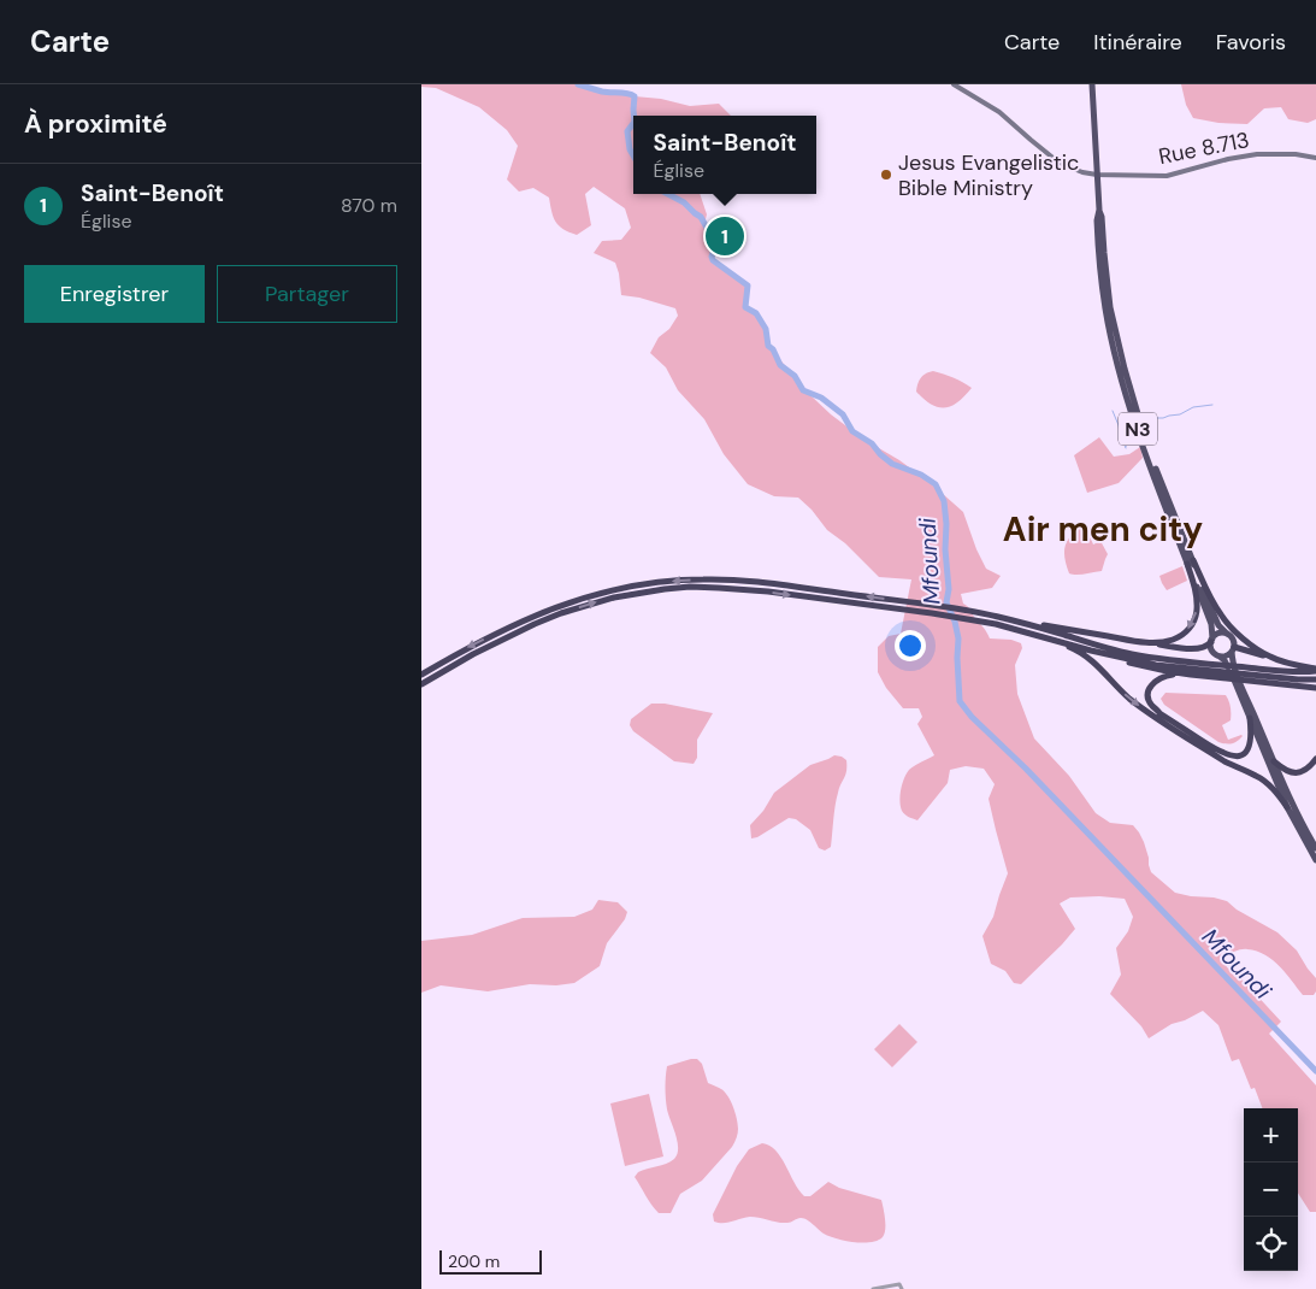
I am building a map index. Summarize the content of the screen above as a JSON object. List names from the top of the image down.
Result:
{
  "streets": {
    "highway": ["N3"],
    "main road": ["Rue 8.713"]
  },
  "crossings": [
    ["Rue 8.713", "N3"]
  ],
  "districts": ["Air men city"],
  "water": ["Mfoundi"],
  "places": ["Jesus Evangelistic Bible Ministry"],
  "scale_bar": "200 m",
  "page": {
    "header": "Carte",
    "nav": ["Carte", "Itinéraire", "Favoris"],
    "heading": "À proximité",
    "popup": ["Saint-Benoît", "Église"],
    "list": [
      {
        "mark": "1",
        "name": "Saint-Benoît",
        "note": "Église",
        "value": "870 m"
      }
    ],
    "pins": "1",
    "buttons": ["Enregistrer", "Partager"],
    "map_buttons": ["+", "−"],
    "scale": "200 m"
  }
}
